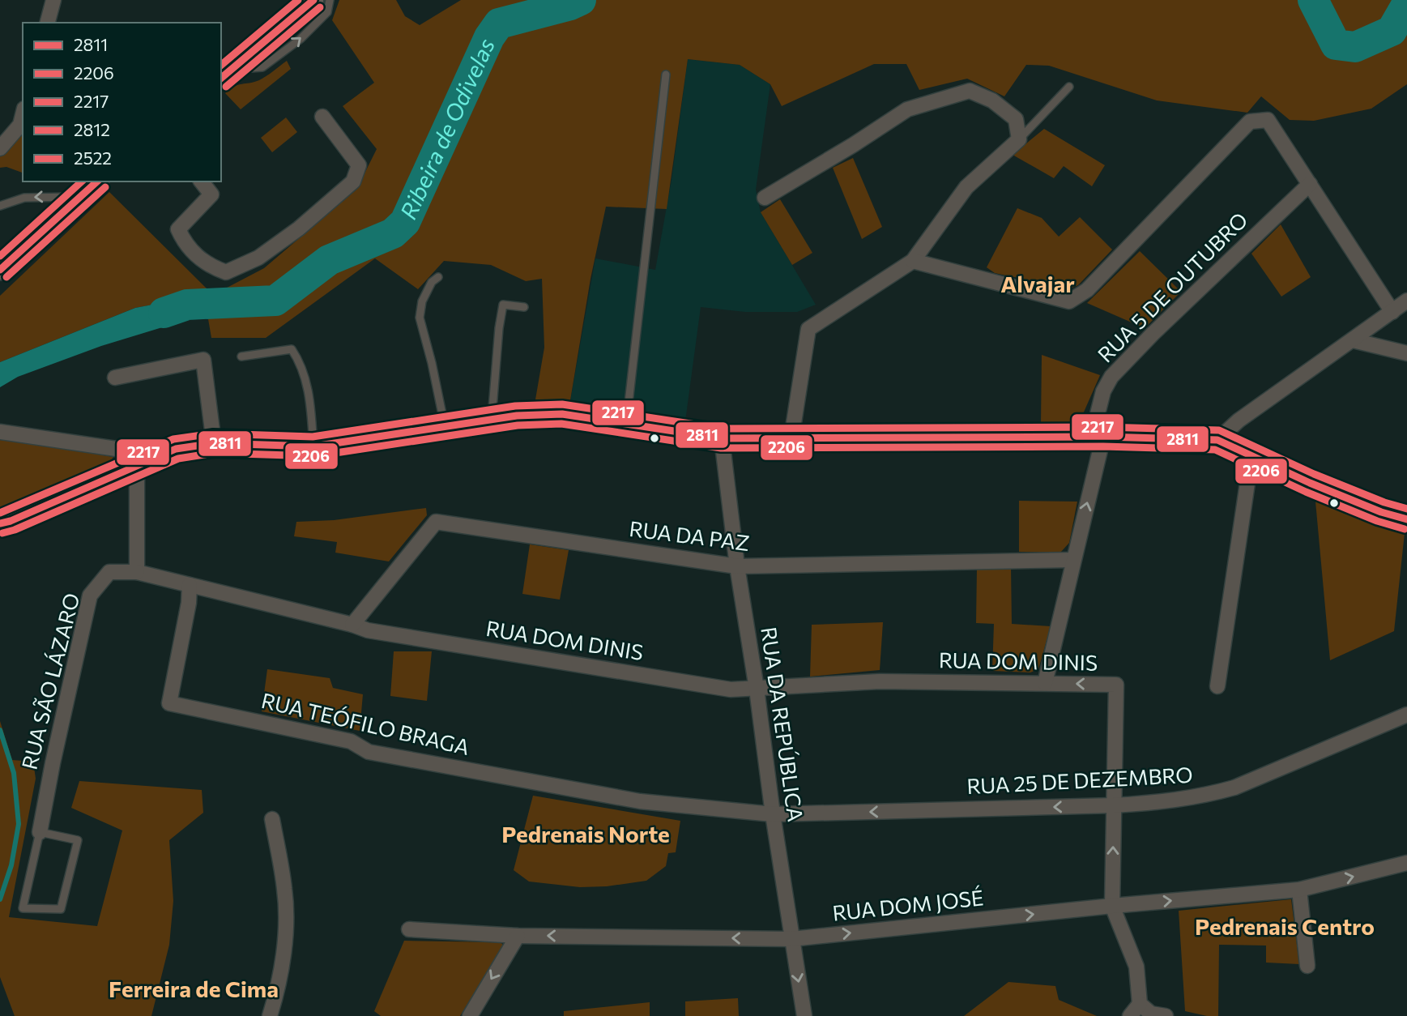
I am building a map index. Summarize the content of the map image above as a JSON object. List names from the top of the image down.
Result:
{
  "streets": {
    "street": [
      "RUA 5 DE OUTUBRO",
      "RUA DA PAZ",
      "RUA DOM DINIS",
      "RUA SÃO LÁZARO",
      "RUA TEÓFILO BRAGA",
      "RUA DA REPÚBLICA",
      "RUA 25 DE DEZEMBRO",
      "RUA DOM JOSÉ"
    ]
  },
  "crossings": [
    ["RUA DA PAZ", "RUA DOM DINIS"],
    ["RUA DA PAZ", "RUA DA REPÚBLICA"],
    ["RUA DOM DINIS", "RUA SÃO LÁZARO"],
    ["RUA DOM DINIS", "RUA TEÓFILO BRAGA"],
    ["RUA DOM DINIS", "RUA DA REPÚBLICA"],
    ["RUA DOM DINIS", "RUA 25 DE DEZEMBRO"],
    ["RUA TEÓFILO BRAGA", "RUA DA REPÚBLICA"],
    ["RUA TEÓFILO BRAGA", "RUA 25 DE DEZEMBRO"],
    ["RUA DA REPÚBLICA", "RUA 25 DE DEZEMBRO"],
    ["RUA DA REPÚBLICA", "RUA DOM JOSÉ"]
  ],
  "one_way": ["RUA 25 DE DEZEMBRO"],
  "districts": [
    "Alvajar",
    "Pedrenais Norte",
    "Pedrenais Centro",
    "Ferreira de Cima"
  ],
  "water": ["Ribeira de Odivelas"],
  "lines": [
    "transit line 2217",
    "transit line 2812",
    "transit line 2522",
    "transit line 2811",
    "transit line 2206"
  ],
  "legend": [
    "2811",
    "2206",
    "2217",
    "2812",
    "2522"
  ]
}
